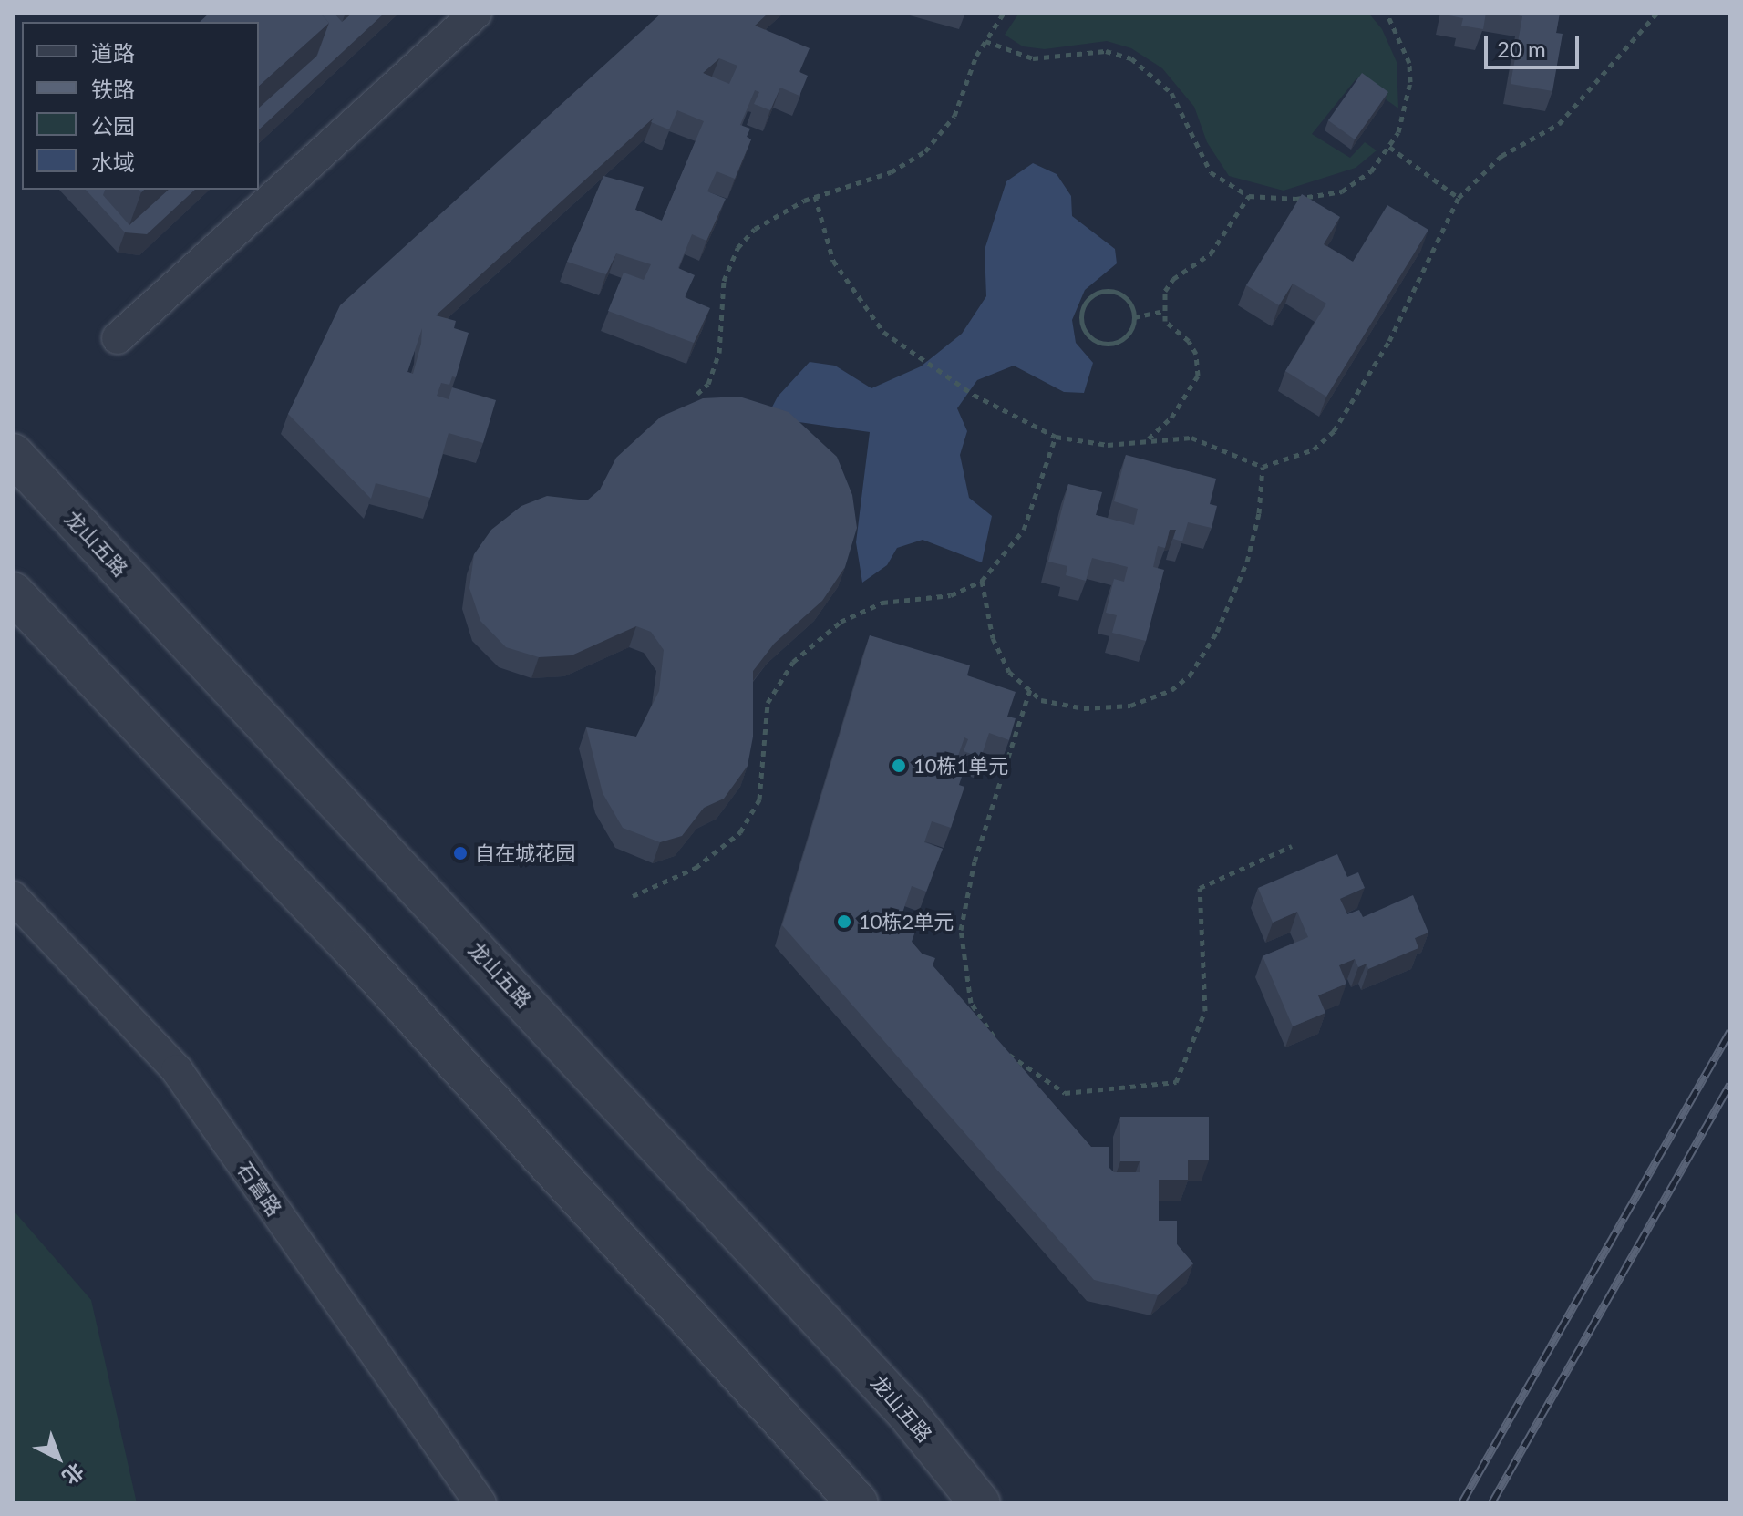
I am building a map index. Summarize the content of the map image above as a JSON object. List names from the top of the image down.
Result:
{
  "streets": {
    "street": ["龙山五路", "石富路"]
  },
  "places": ["10栋1单元", "自在城花园", "10栋2单元"],
  "legend": [
    "道路",
    "铁路",
    "公园",
    "水域"
  ],
  "scale_bar": "20 m",
  "north": "bottom right"
}
